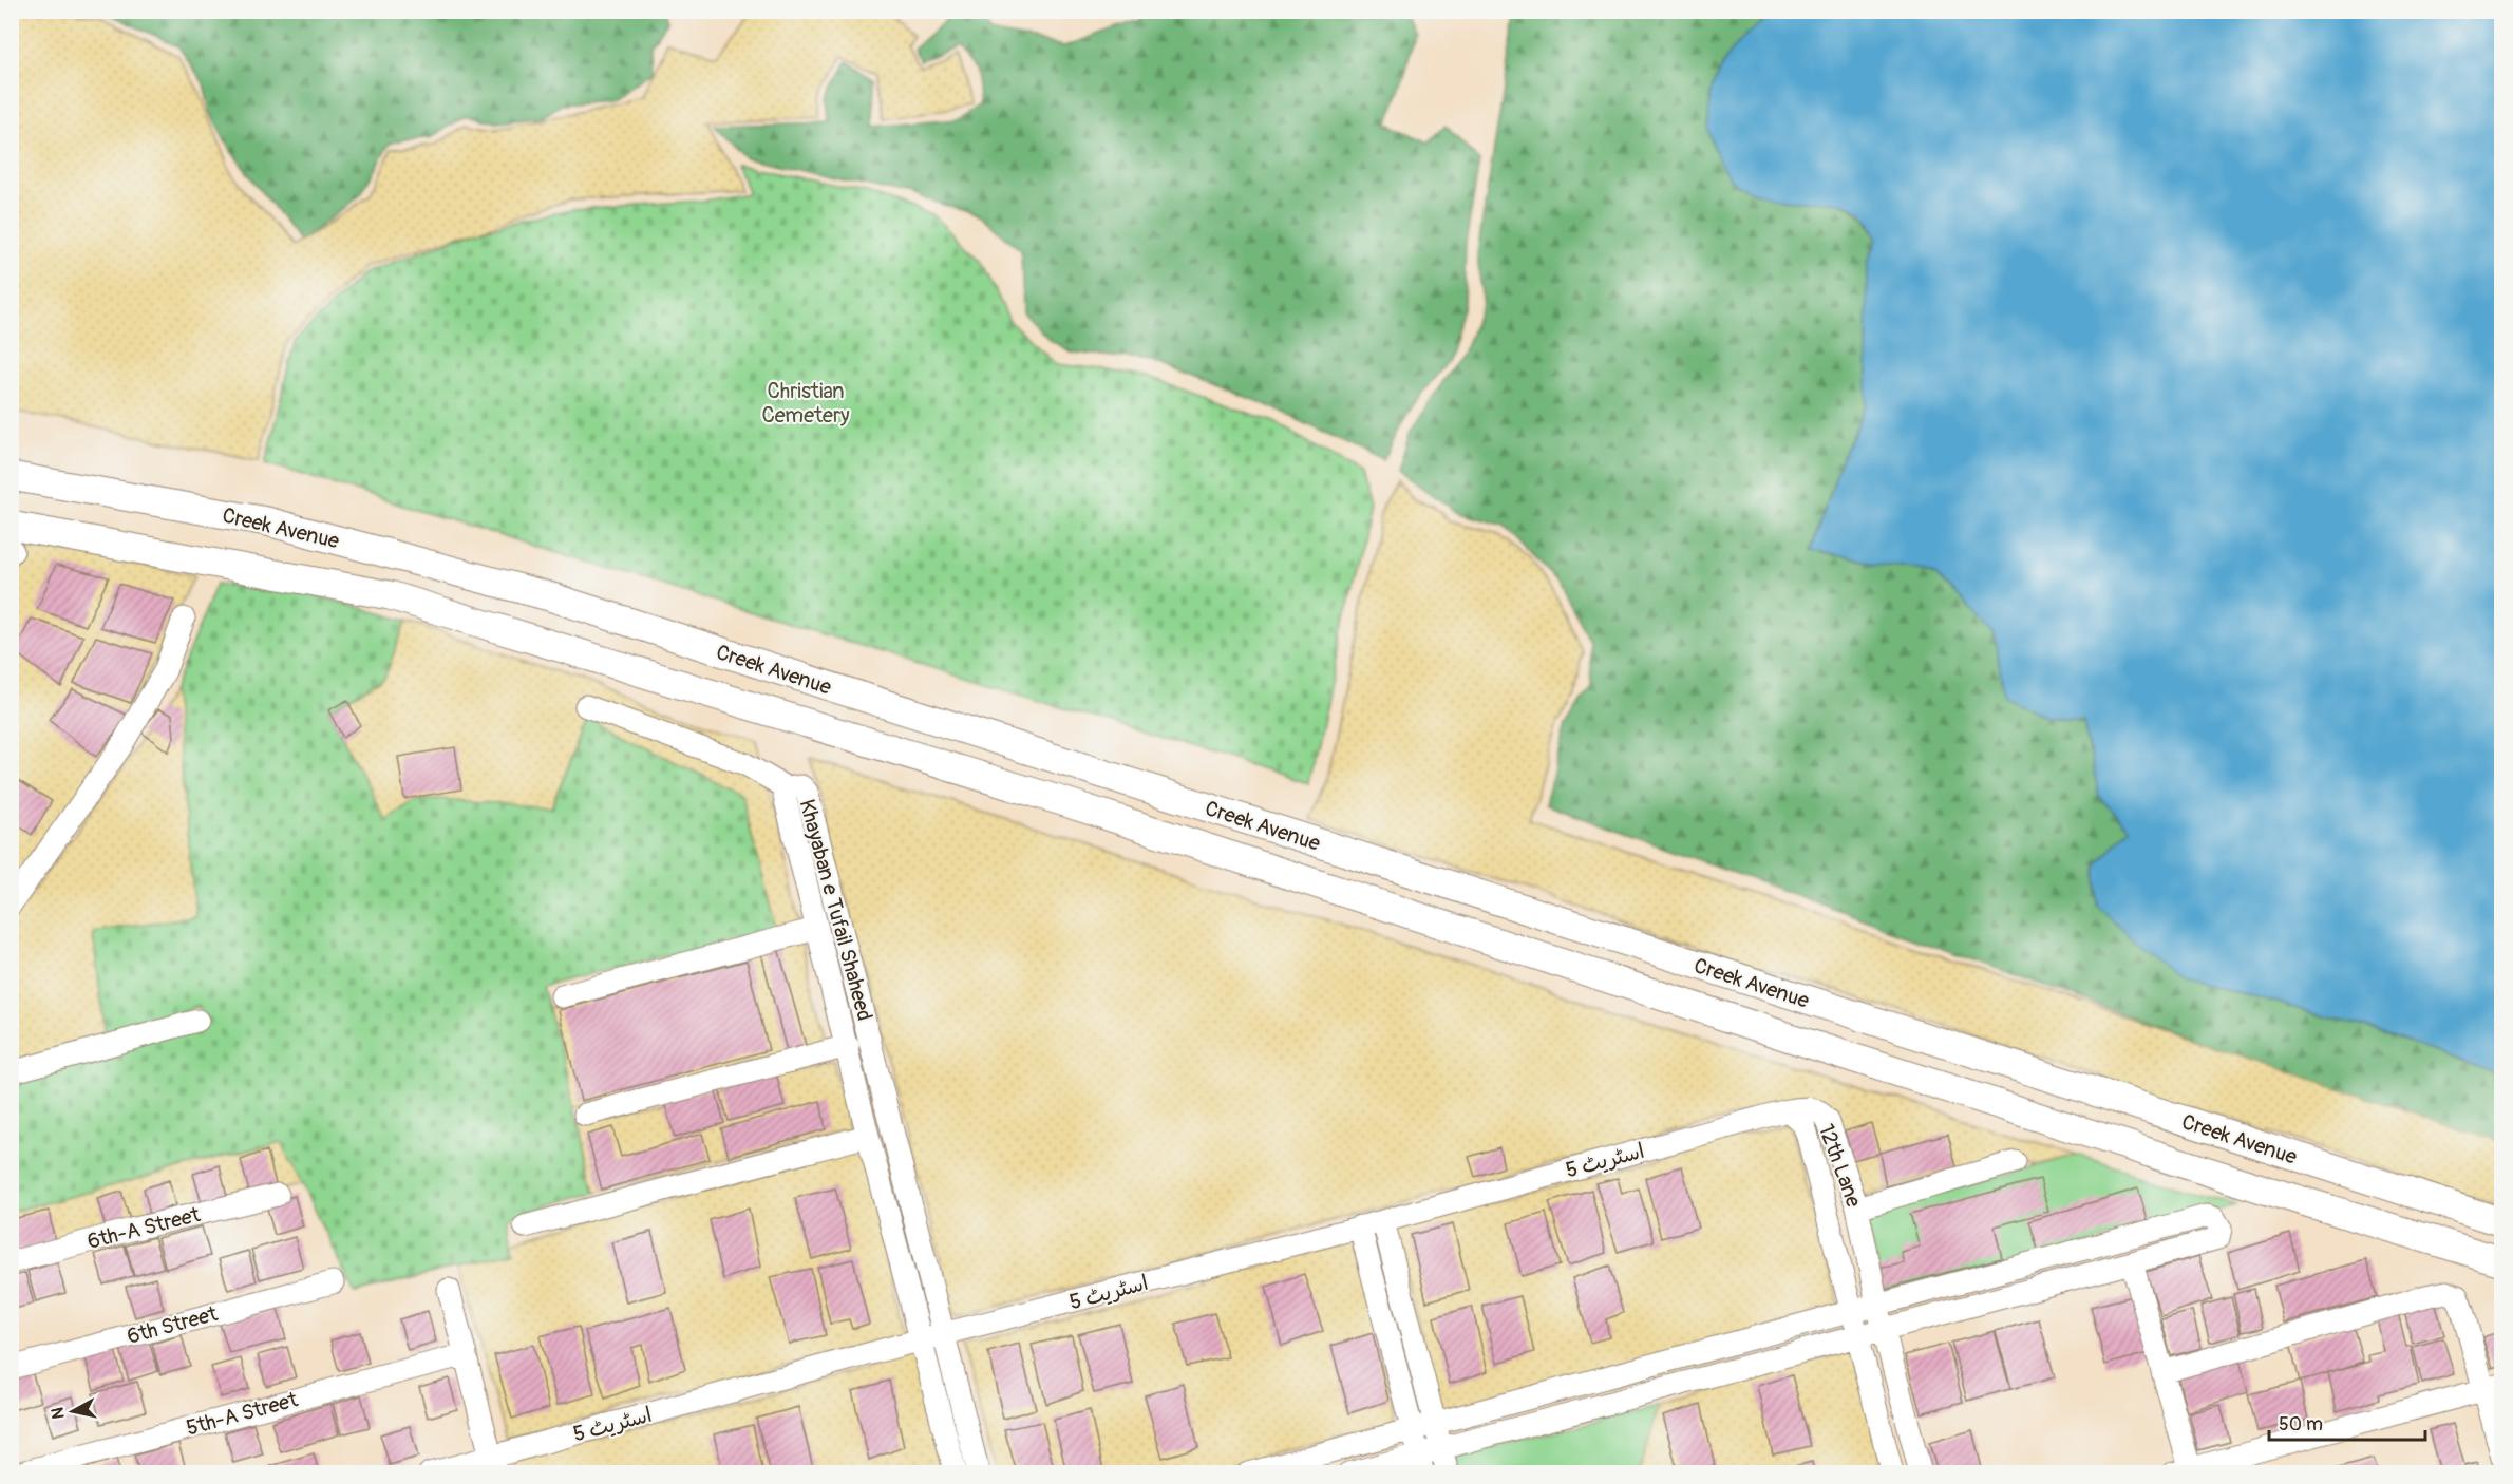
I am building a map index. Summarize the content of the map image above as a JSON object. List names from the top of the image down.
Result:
{
  "streets": {
    "main road": ["Creek Avenue"],
    "street": [
      "Khayaban e Tufail Shaheed",
      "اسٹریٹ 5",
      "12th Lane",
      "6th-A Street",
      "6th Street",
      "5th-A Street"
    ]
  },
  "crossings": [
    ["Khayaban e Tufail Shaheed", "اسٹریٹ 5"],
    ["اسٹریٹ 5", "12th Lane"]
  ],
  "parks": ["Christian Cemetery"],
  "scale_bar": "50 m",
  "north": "left"
}
